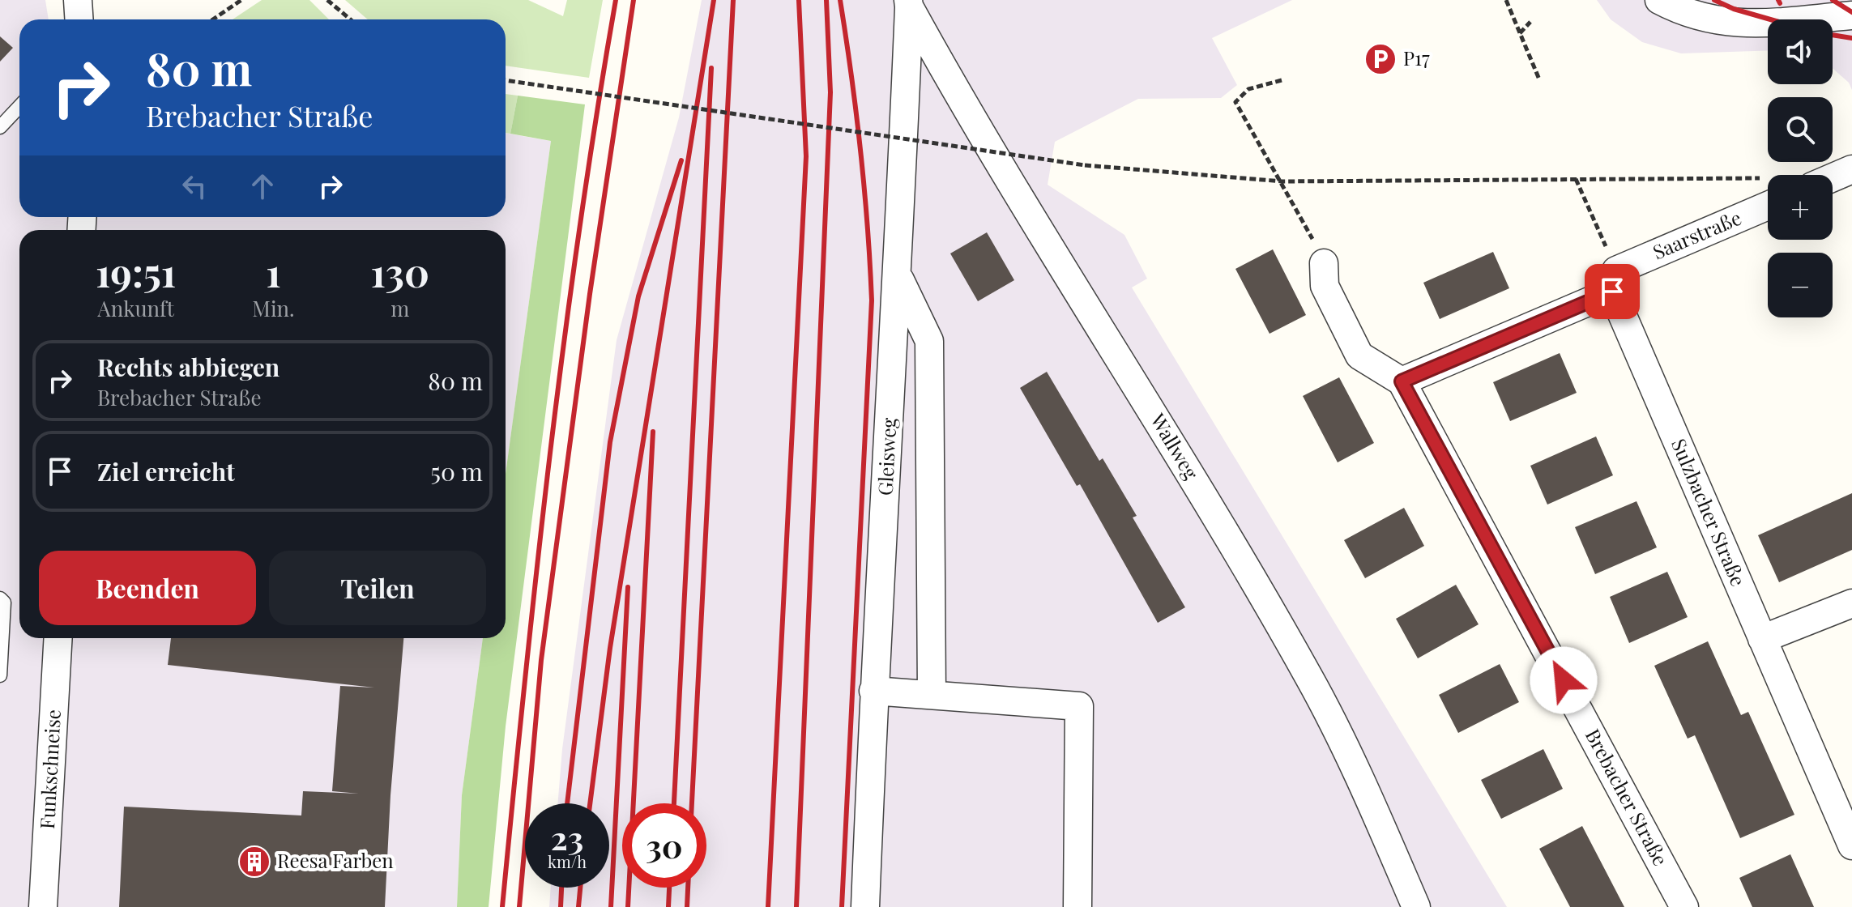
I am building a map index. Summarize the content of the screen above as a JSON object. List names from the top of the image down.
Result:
{
  "streets": {
    "street": [
      "Saarstraße",
      "Wallweg",
      "Gleisweg",
      "Sulzbacher Straße",
      "Funkschneise",
      "Brebacher Straße"
    ]
  },
  "crossings": [
    ["Saarstraße", "Sulzbacher Straße"],
    ["Wallweg", "Gleisweg"]
  ],
  "places": {
    "parking": ["P17"],
    "building": ["Reesa Farben"]
  },
  "page": {
    "map_buttons": ["+", "−"],
    "turn": ["80 m", "Brebacher Straße"],
    "eta": [
      "19:51",
      "Ankunft",
      "1",
      "Min.",
      "130",
      "m"
    ],
    "list": [
      {
        "name": "Rechts abbiegen",
        "note": "Brebacher Straße",
        "value": "80 m"
      },
      {
        "name": "Ziel erreicht",
        "value": "50 m"
      }
    ],
    "buttons": ["Beenden", "Teilen"],
    "speed": "23 km/h",
    "limit": "30"
  }
}
